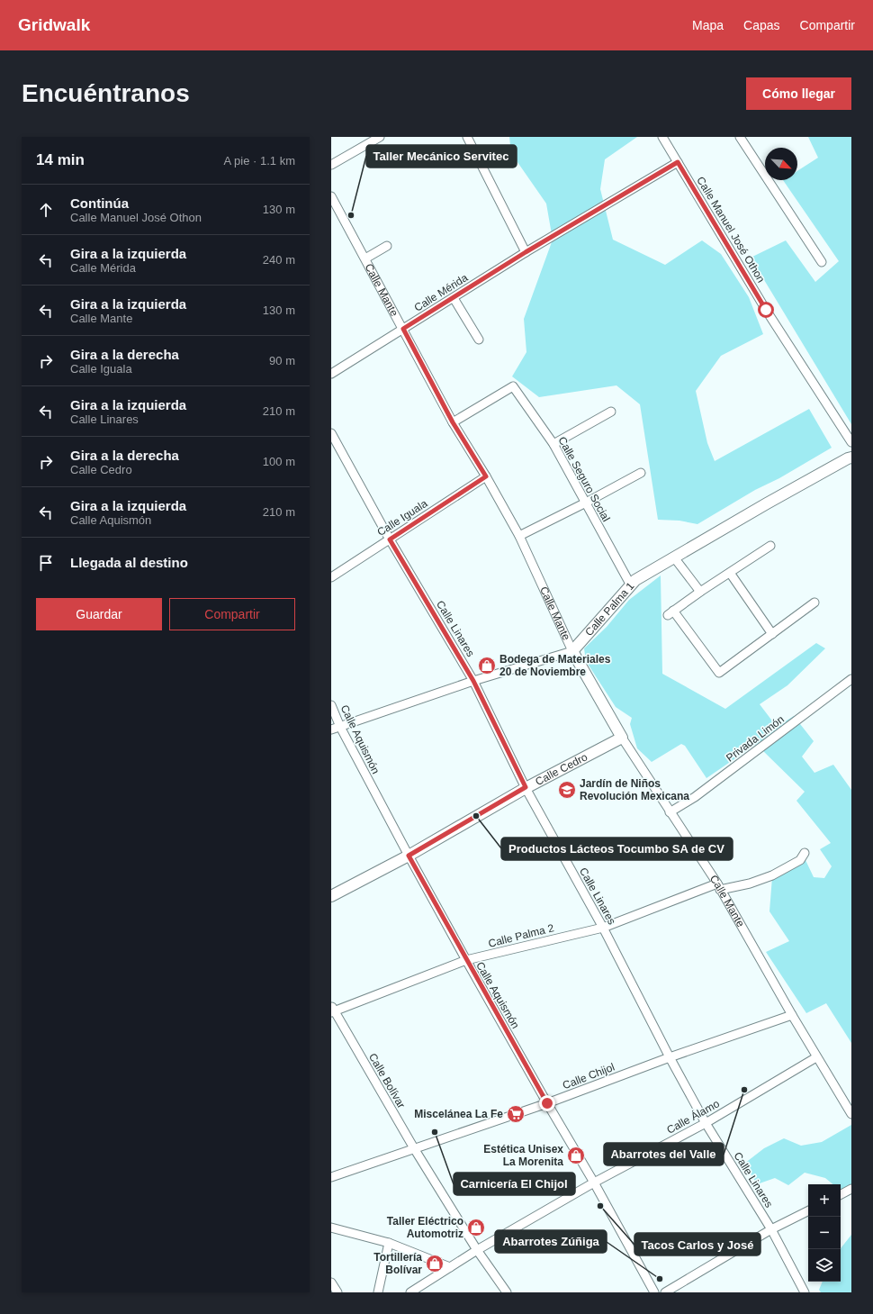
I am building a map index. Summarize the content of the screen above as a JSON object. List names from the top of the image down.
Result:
{
  "streets": {
    "street": [
      "Calle Manuel José Othon",
      "Calle Mante",
      "Calle Mérida",
      "Calle Seguro Social",
      "Calle Iguala",
      "Calle Palma 1",
      "Calle Linares",
      "Privada Limón",
      "Calle Aquismón",
      "Calle Cedro",
      "Calle Palma 2",
      "Calle Chijol",
      "Calle Bolívar",
      "Calle Álamo"
    ]
  },
  "crossings": [
    ["Calle Manuel José Othon", "Calle Mérida"],
    ["Calle Mante", "Calle Mérida"],
    ["Calle Mante", "Calle Seguro Social"],
    ["Calle Mante", "Calle Iguala"],
    ["Calle Mante", "Calle Palma 1"],
    ["Calle Mante", "Privada Limón"],
    ["Calle Mante", "Calle Cedro"],
    ["Calle Mante", "Calle Palma 2"],
    ["Calle Mante", "Calle Chijol"],
    ["Calle Mante", "Calle Álamo"],
    ["Calle Seguro Social", "Calle Palma 1"],
    ["Calle Iguala", "Calle Linares"],
    ["Calle Linares", "Calle Cedro"],
    ["Calle Linares", "Calle Palma 2"],
    ["Calle Linares", "Calle Chijol"],
    ["Calle Linares", "Calle Álamo"],
    ["Calle Aquismón", "Calle Cedro"],
    ["Calle Aquismón", "Calle Palma 2"],
    ["Calle Aquismón", "Calle Chijol"],
    ["Calle Aquismón", "Calle Álamo"],
    ["Calle Palma 2", "Calle Bolívar"],
    ["Calle Chijol", "Calle Bolívar"],
    ["Calle Bolívar", "Calle Álamo"]
  ],
  "places": {
    "other": [
      "Taller Mecánico Servitec",
      "Productos Lácteos Tocumbo SA de CV",
      "Abarrotes del Valle",
      "Carnicería El Chijol",
      "Tacos Carlos y José",
      "Abarrotes Zúñiga"
    ],
    "shop": [
      "Bodega de Materiales 20 de Noviembre",
      "Estética Unisex La Morenita",
      "Taller Eléctrico Automotriz",
      "Tortillería Bolívar"
    ],
    "school or university": ["Jardín de Niños Revolución Mexicana"],
    "supermarket": ["Miscelánea La Fe"]
  },
  "north": "bottom right",
  "page": {
    "header": "Gridwalk",
    "nav": ["Mapa", "Capas", "Compartir"],
    "buttons": [
      "Cómo llegar",
      ["Guardar", "Compartir"]
    ],
    "title": "Encuéntranos",
    "heading": ["14 min", "A pie · 1.1 km"],
    "list": [
      ["Continúa", "Calle Manuel José Othon", "130 m"],
      ["Gira a la izquierda", "Calle Mérida", "240 m"],
      ["Gira a la izquierda", "Calle Mante", "130 m"],
      ["Gira a la derecha", "Calle Iguala", "90 m"],
      ["Gira a la izquierda", "Calle Linares", "210 m"],
      ["Gira a la derecha", "Calle Cedro", "100 m"],
      ["Gira a la izquierda", "Calle Aquismón", "210 m"],
      "Llegada al destino"
    ],
    "map_buttons": ["+", "−"]
  }
}
